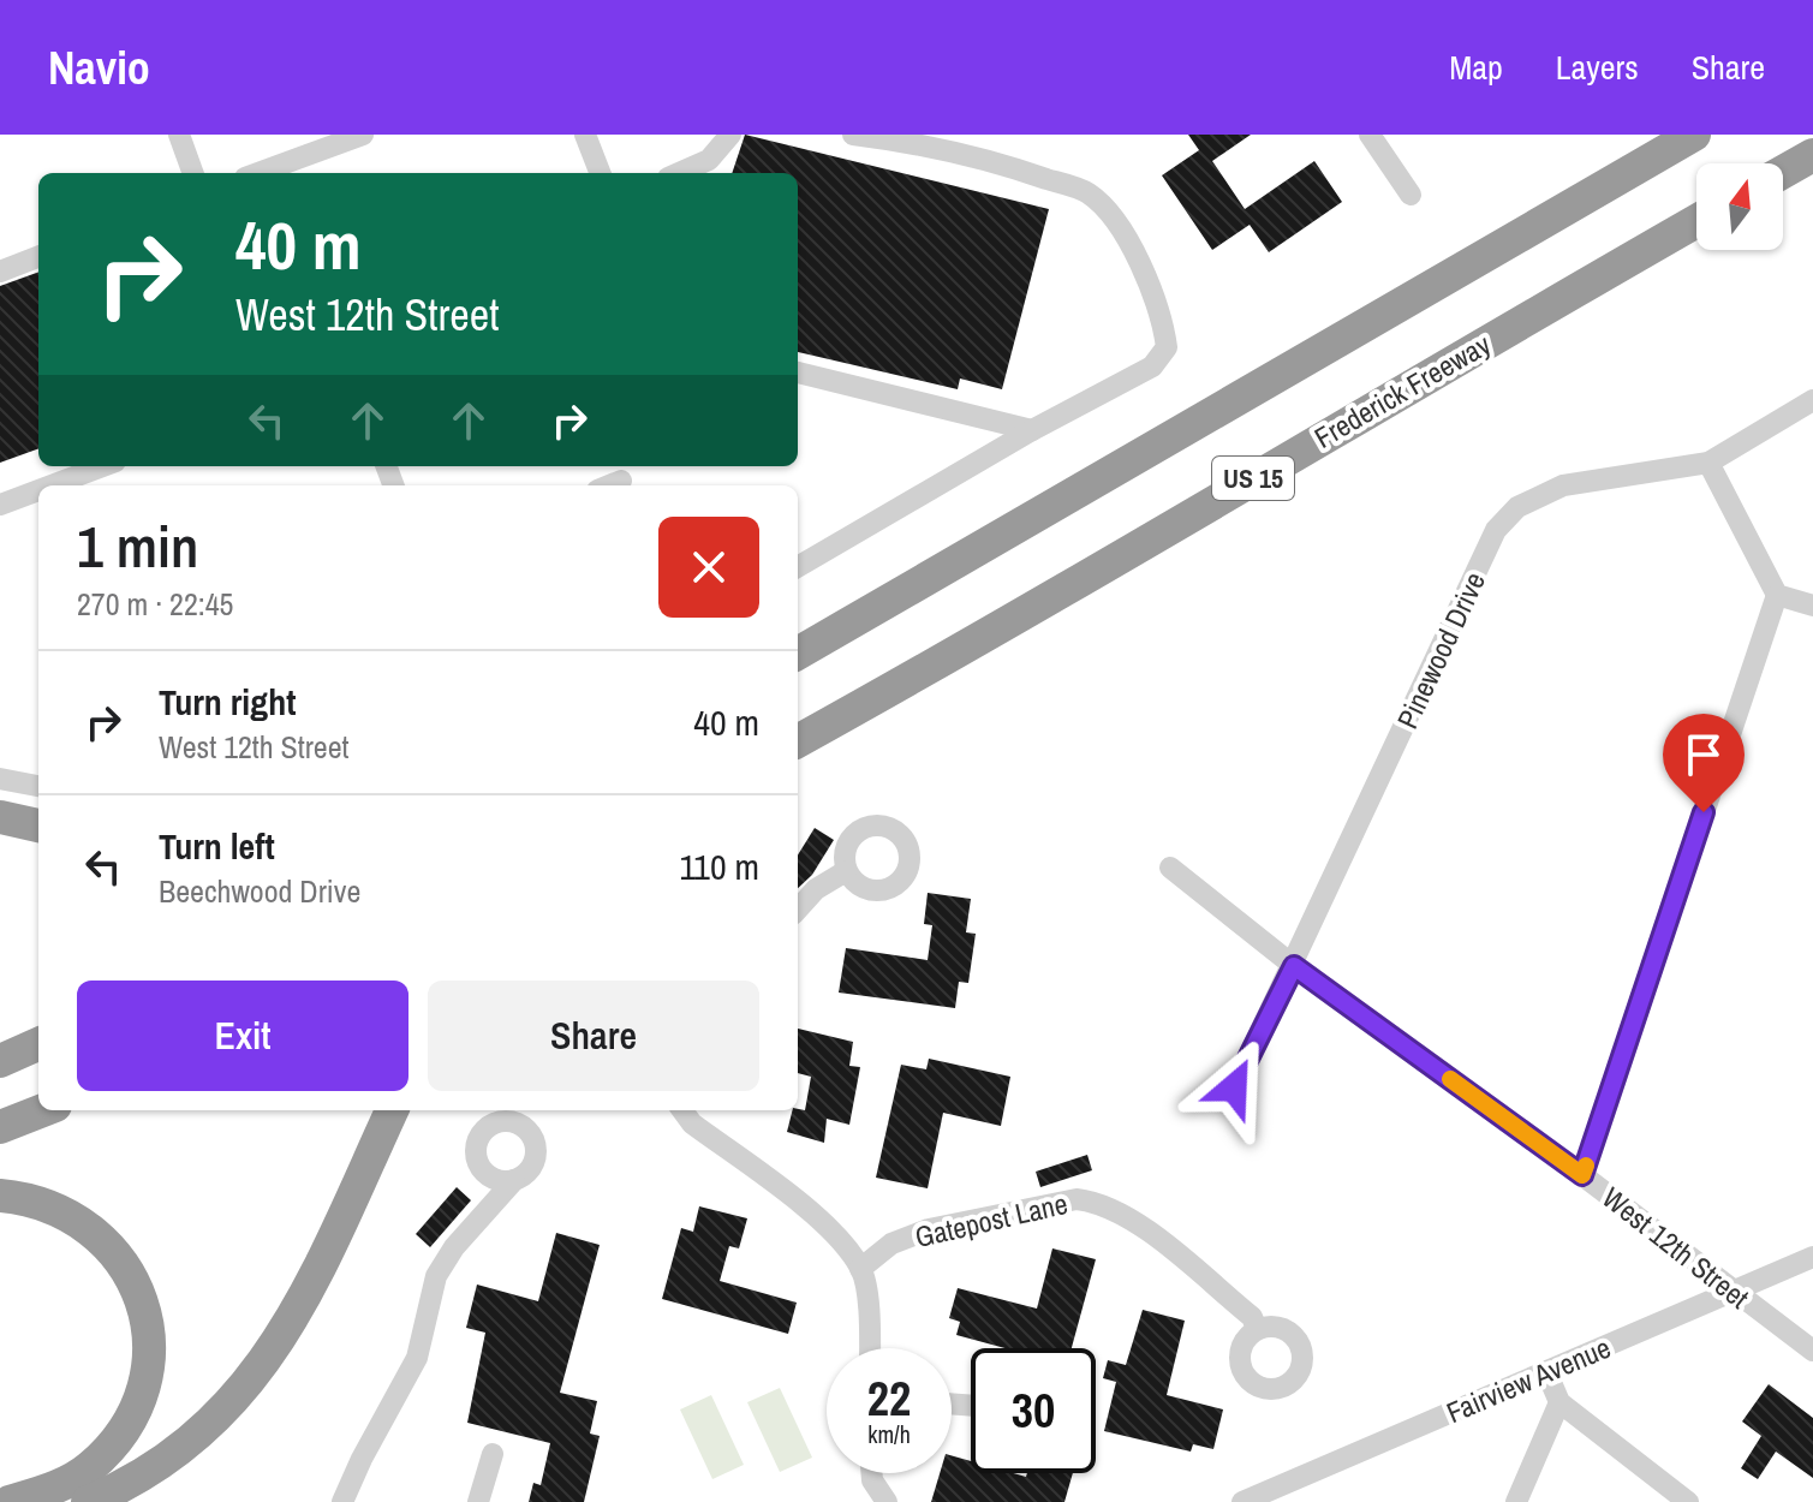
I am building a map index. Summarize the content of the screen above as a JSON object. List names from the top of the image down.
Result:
{
  "streets": {
    "highway": ["Frederick Freeway", "US 15"],
    "street": [
      "Pinewood Drive",
      "Gatepost Lane",
      "West 12th Street",
      "Fairview Avenue"
    ]
  },
  "crossings": [
    ["Pinewood Drive", "West 12th Street"],
    ["West 12th Street", "Fairview Avenue"]
  ],
  "north": "top",
  "page": {
    "header": "Navio",
    "nav": ["Map", "Layers", "Share"],
    "turn": ["40 m", "West 12th Street"],
    "heading": ["1 min", "270 m · 22:45"],
    "list": [
      {
        "name": "Turn right",
        "note": "West 12th Street",
        "value": "40 m"
      },
      {
        "name": "Turn left",
        "note": "Beechwood Drive",
        "value": "110 m"
      }
    ],
    "buttons": ["Exit", "Share"],
    "speed": "22 km/h",
    "limit": "30"
  }
}
